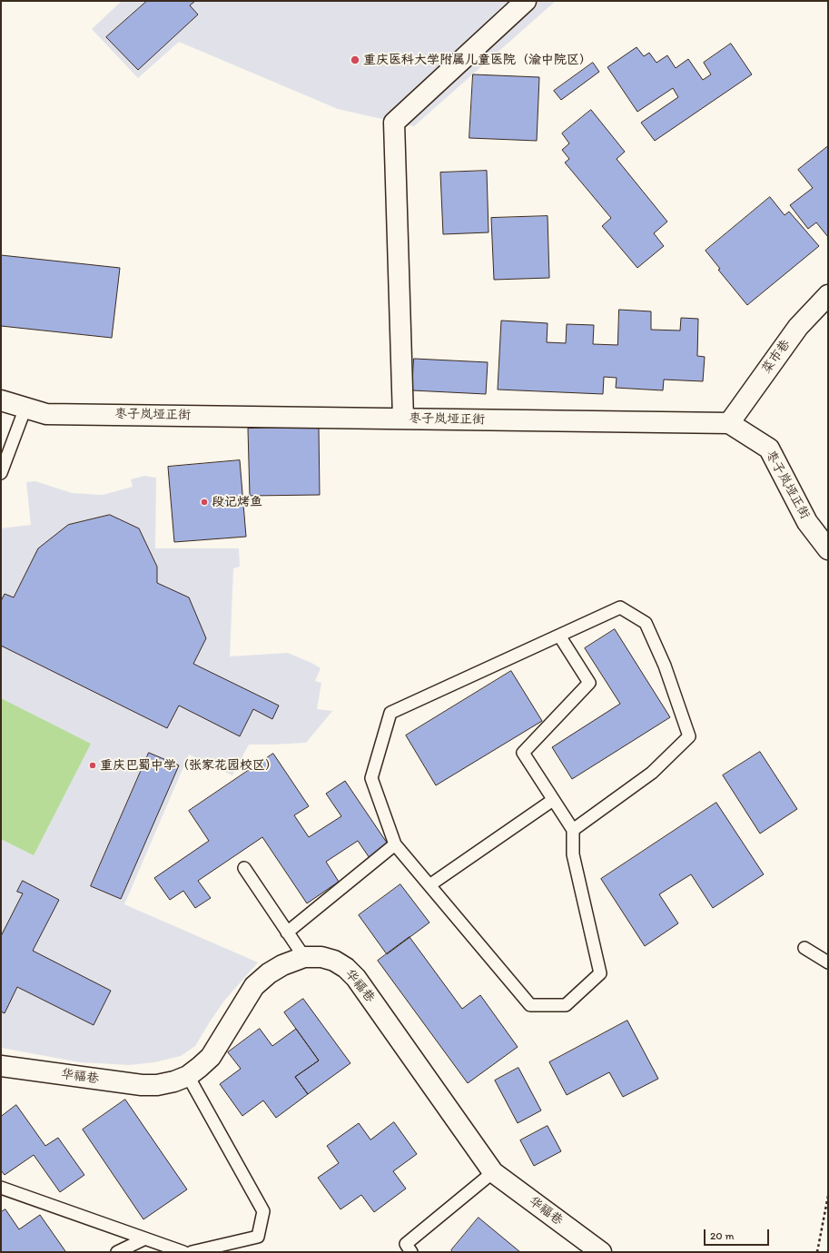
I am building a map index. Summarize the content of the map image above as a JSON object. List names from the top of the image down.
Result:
{
  "streets": {
    "street": ["菜市巷", "枣子岚垭正街", "华福巷"]
  },
  "crossings": [
    ["菜市巷", "枣子岚垭正街"]
  ],
  "places": ["重庆医科大学附属儿童医院（渝中院区）", "段记烤鱼", "重庆巴蜀中学（张家花园校区）"],
  "scale_bar": "20 m"
}
